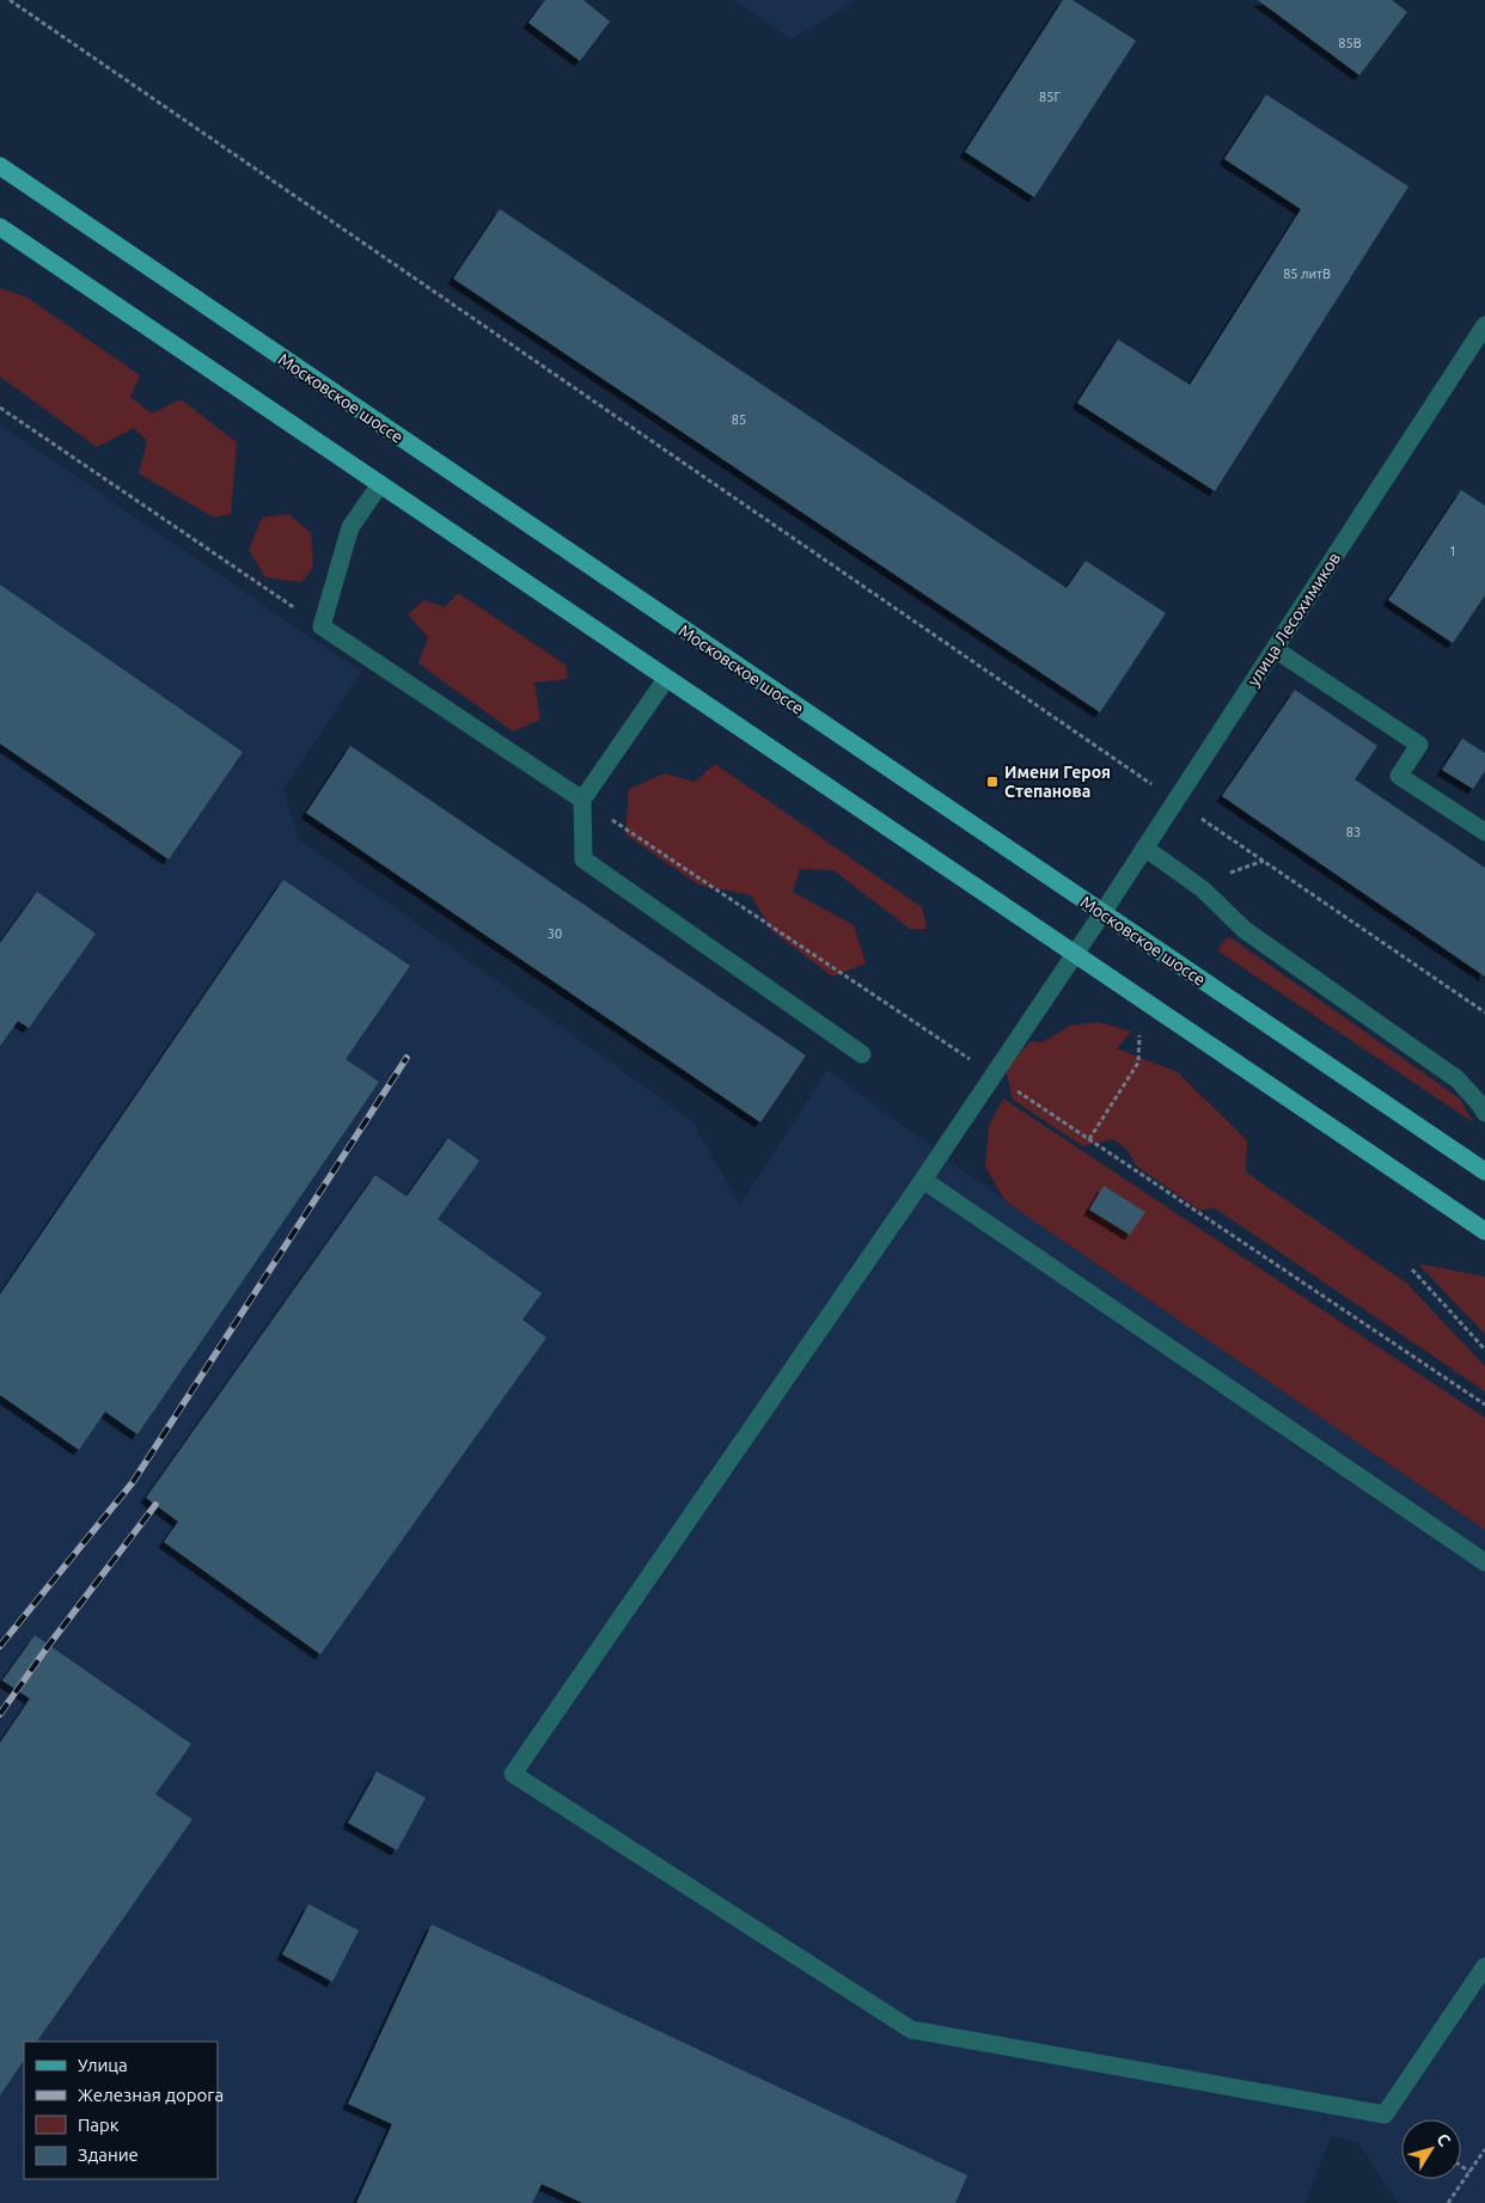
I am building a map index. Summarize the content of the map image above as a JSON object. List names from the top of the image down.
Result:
{
  "streets": {
    "main road": ["Московское шоссе"],
    "street": ["улица Лесохимиков"]
  },
  "crossings": [
    ["Московское шоссе", "улица Лесохимиков"]
  ],
  "places": {
    "transit": ["Имени Героя Степанова"]
  },
  "house_numbers": [
    "85В",
    "85Г",
    "85 литВ",
    "85",
    "1",
    "83",
    "30"
  ],
  "legend": [
    "Улица",
    "Железная дорога",
    "Парк",
    "Здание"
  ],
  "north": "top right"
}
